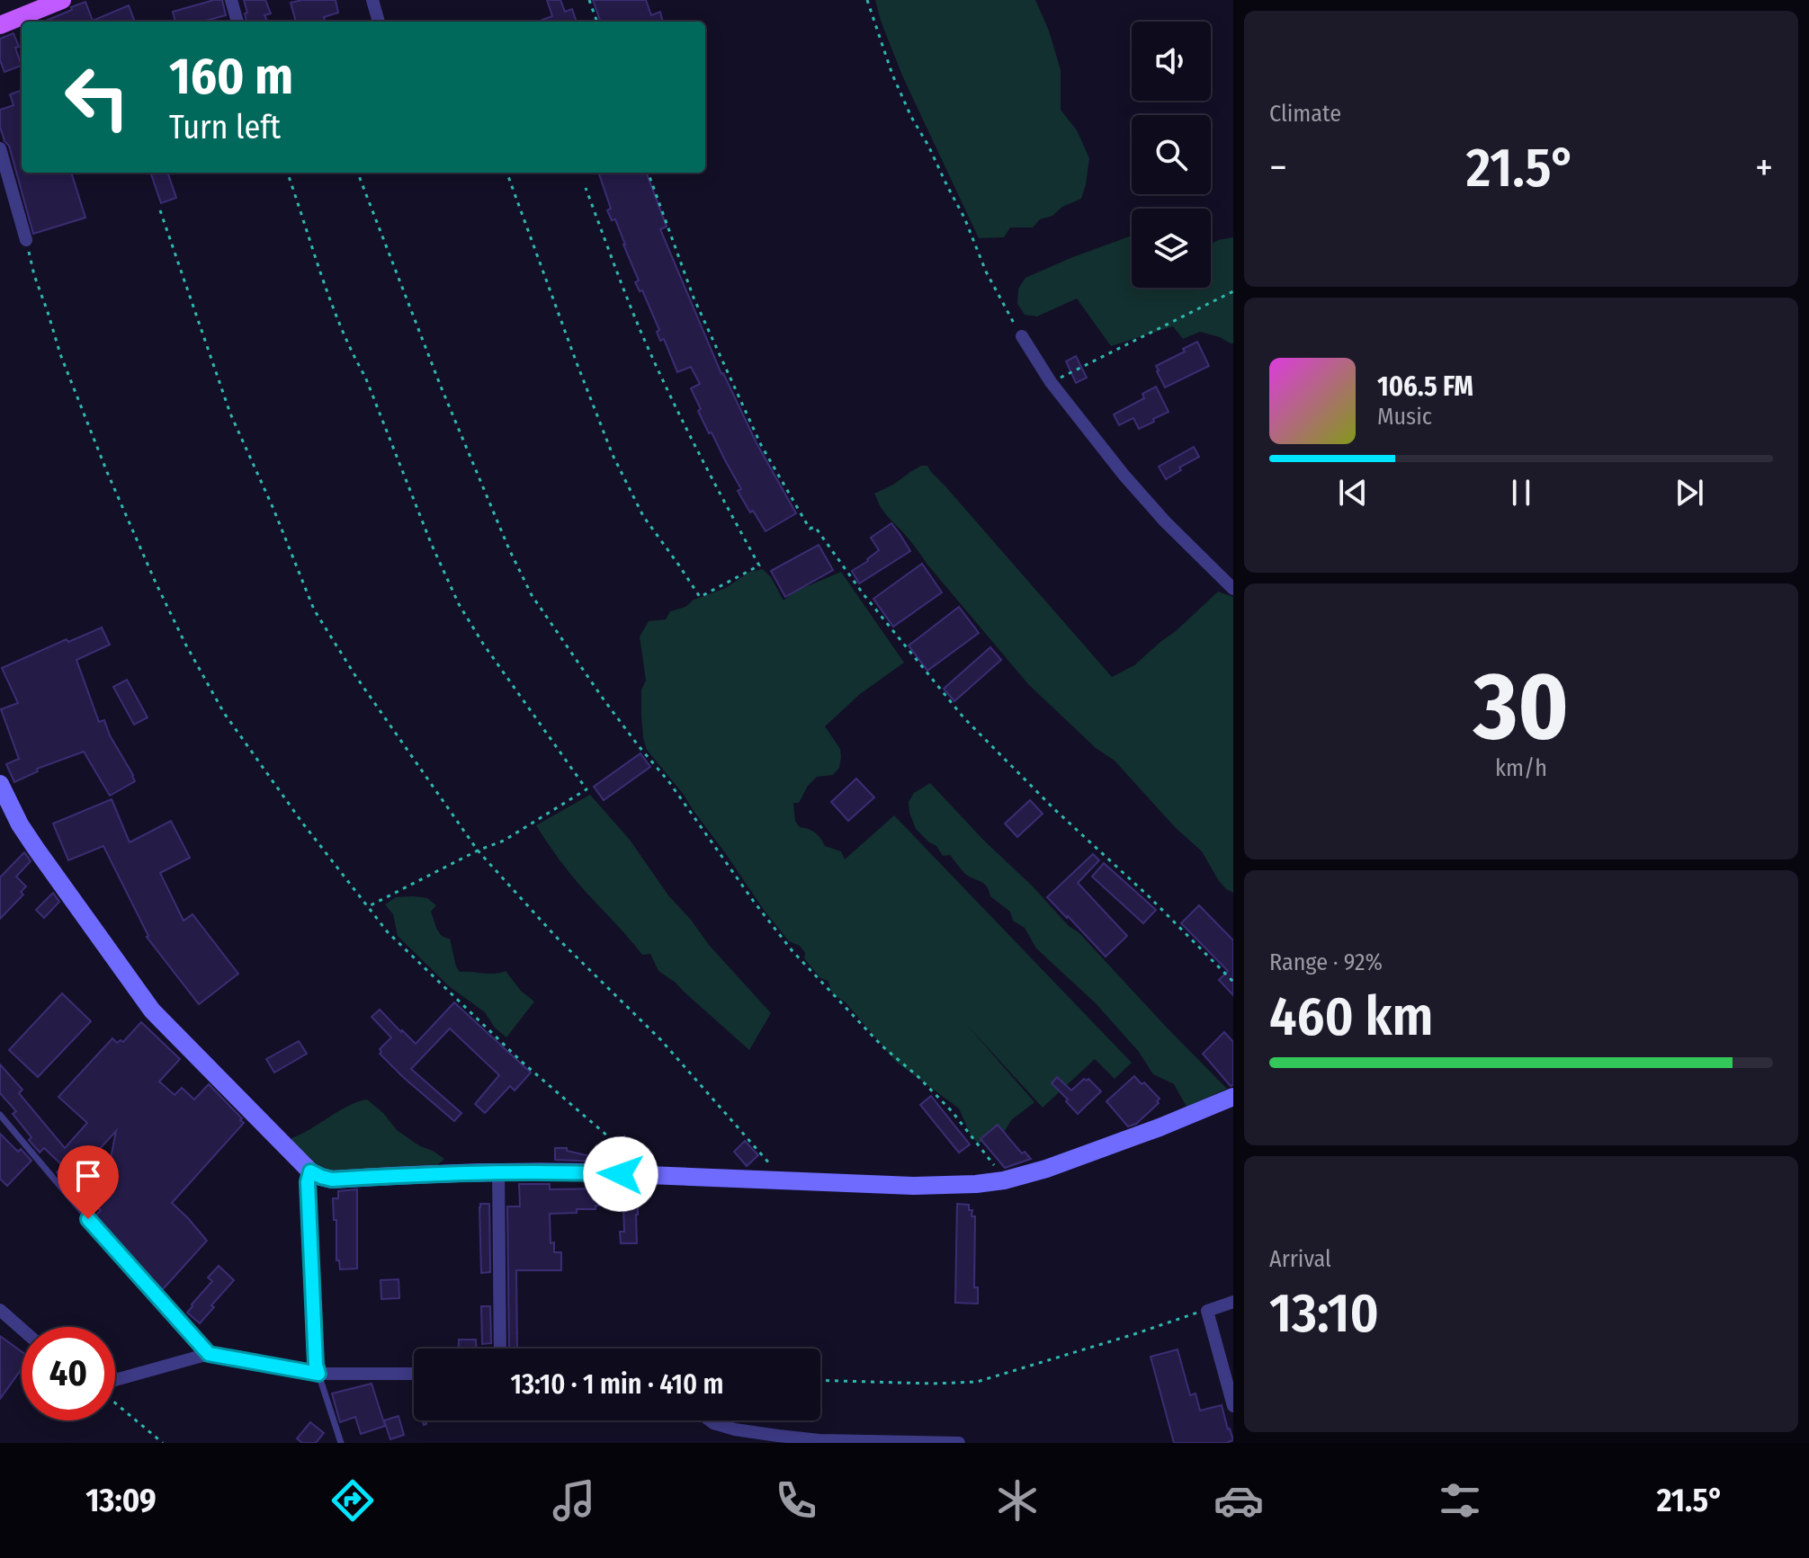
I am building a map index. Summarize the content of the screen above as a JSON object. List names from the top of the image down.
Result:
{
  "page": {
    "tile": [
      "Climate",
      ["30", "km/h"],
      ["Range · 92%", "460 km"],
      ["Arrival", "13:10"]
    ],
    "turn": ["160 m", "Turn left"],
    "heat": ["−", "21.5°", "+"],
    "song": ["106.5 FM", "Music"],
    "limit": "40",
    "trip": "13:10 · 1 min · 410 m",
    "tabs": ["13:09", "21.5°"]
  }
}
